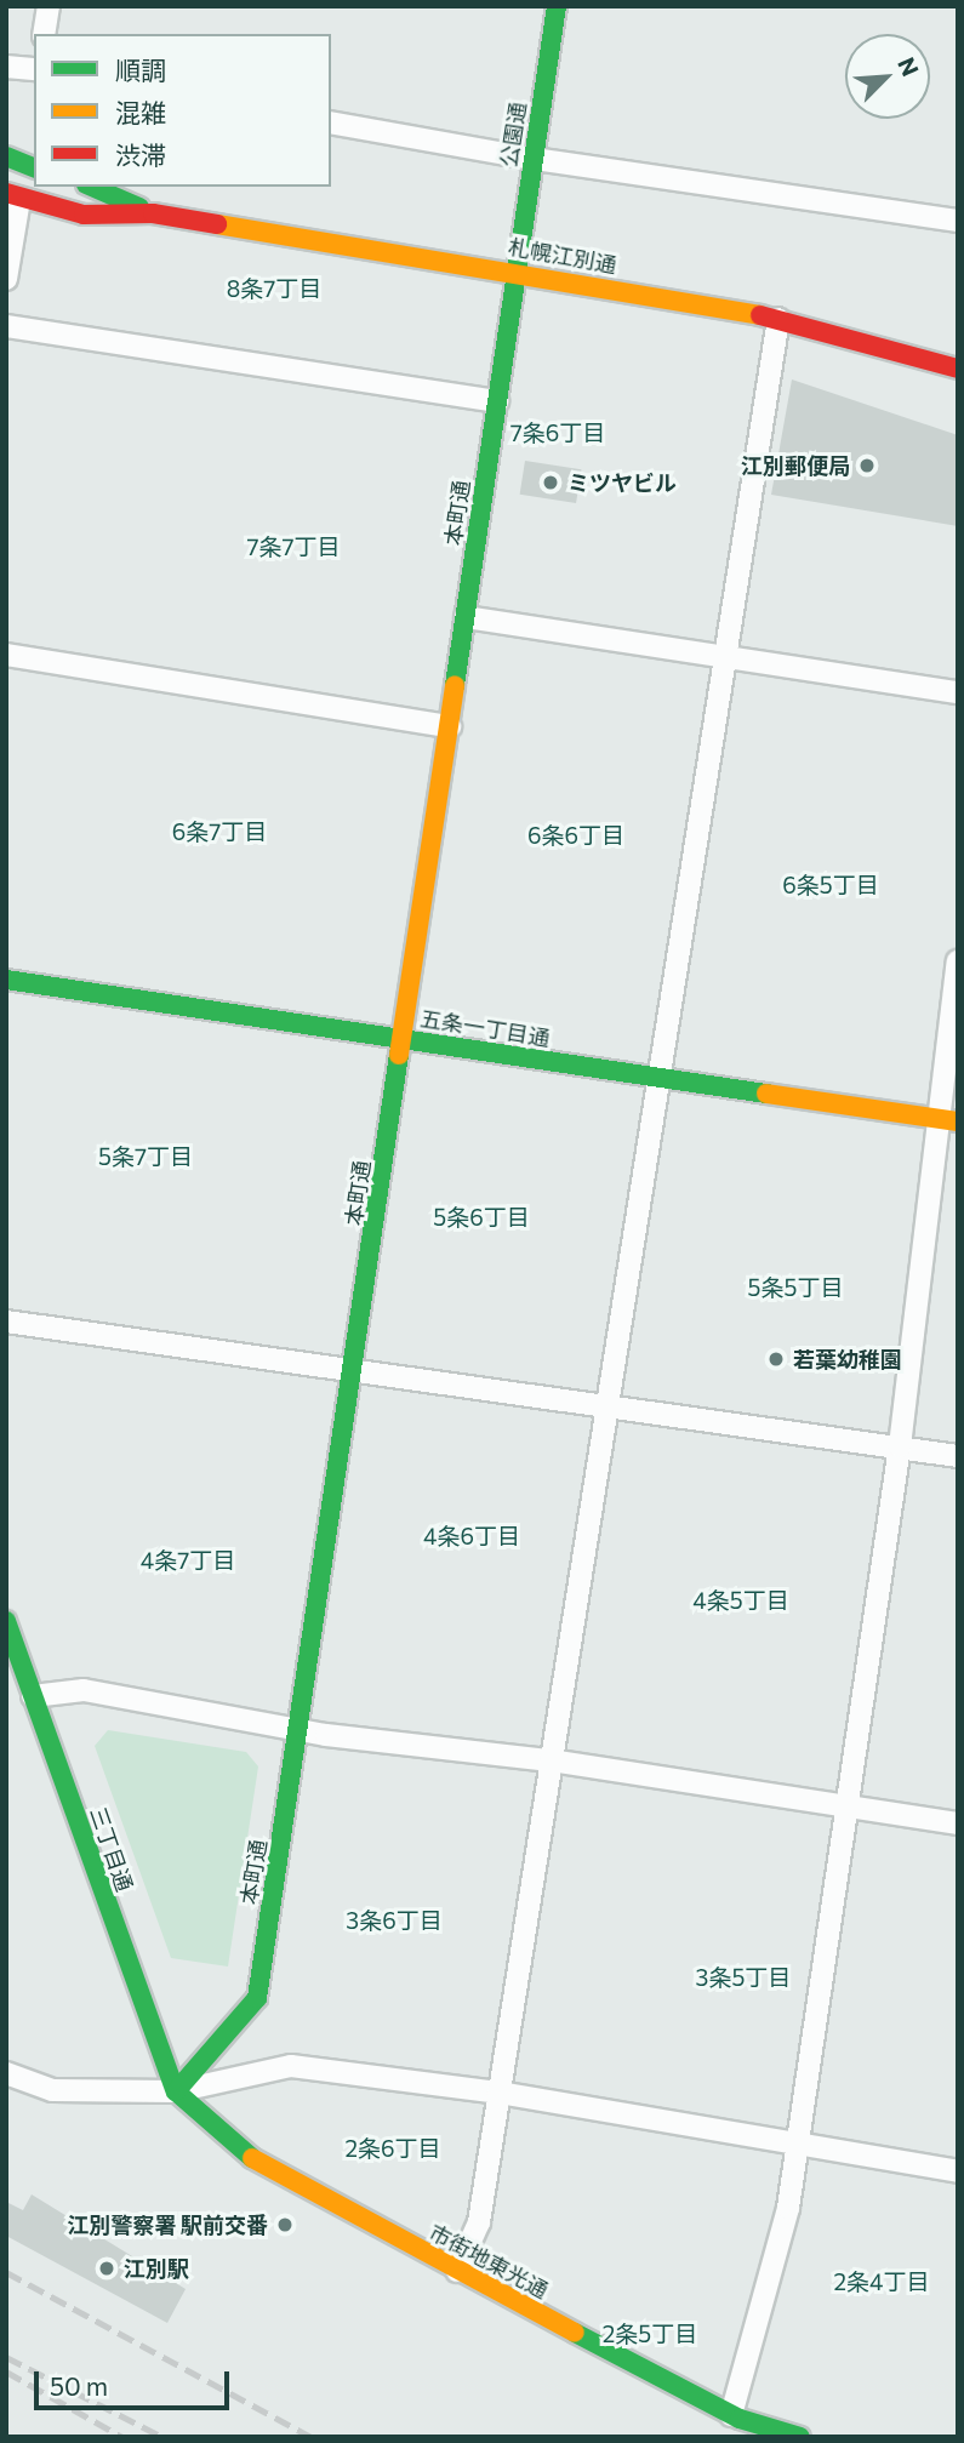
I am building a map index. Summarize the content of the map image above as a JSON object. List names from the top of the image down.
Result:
{
  "streets": {
    "main road": [
      "公園通",
      "札幌江別通",
      "本町通",
      "五条一丁目通",
      "三丁目通",
      "市街地東光通"
    ]
  },
  "crossings": [
    ["公園通", "札幌江別通"],
    ["公園通", "本町通"],
    ["札幌江別通", "本町通"],
    ["本町通", "五条一丁目通"],
    ["本町通", "三丁目通"],
    ["本町通", "市街地東光通"],
    ["三丁目通", "市街地東光通"]
  ],
  "districts": [
    "8条7丁目",
    "7条6丁目",
    "7条7丁目",
    "6条7丁目",
    "6条6丁目",
    "6条5丁目",
    "5条7丁目",
    "5条6丁目",
    "5条5丁目",
    "4条6丁目",
    "4条7丁目",
    "4条5丁目",
    "3条6丁目",
    "3条5丁目",
    "2条6丁目",
    "2条4丁目",
    "2条5丁目"
  ],
  "places": [
    "江別郵便局",
    "ミツヤビル",
    "若葉幼稚園",
    "江別警察署 駅前交番",
    "江別駅"
  ],
  "legend": ["順調", "混雑", "渋滞"],
  "scale_bar": "50 m",
  "north": "top right"
}
